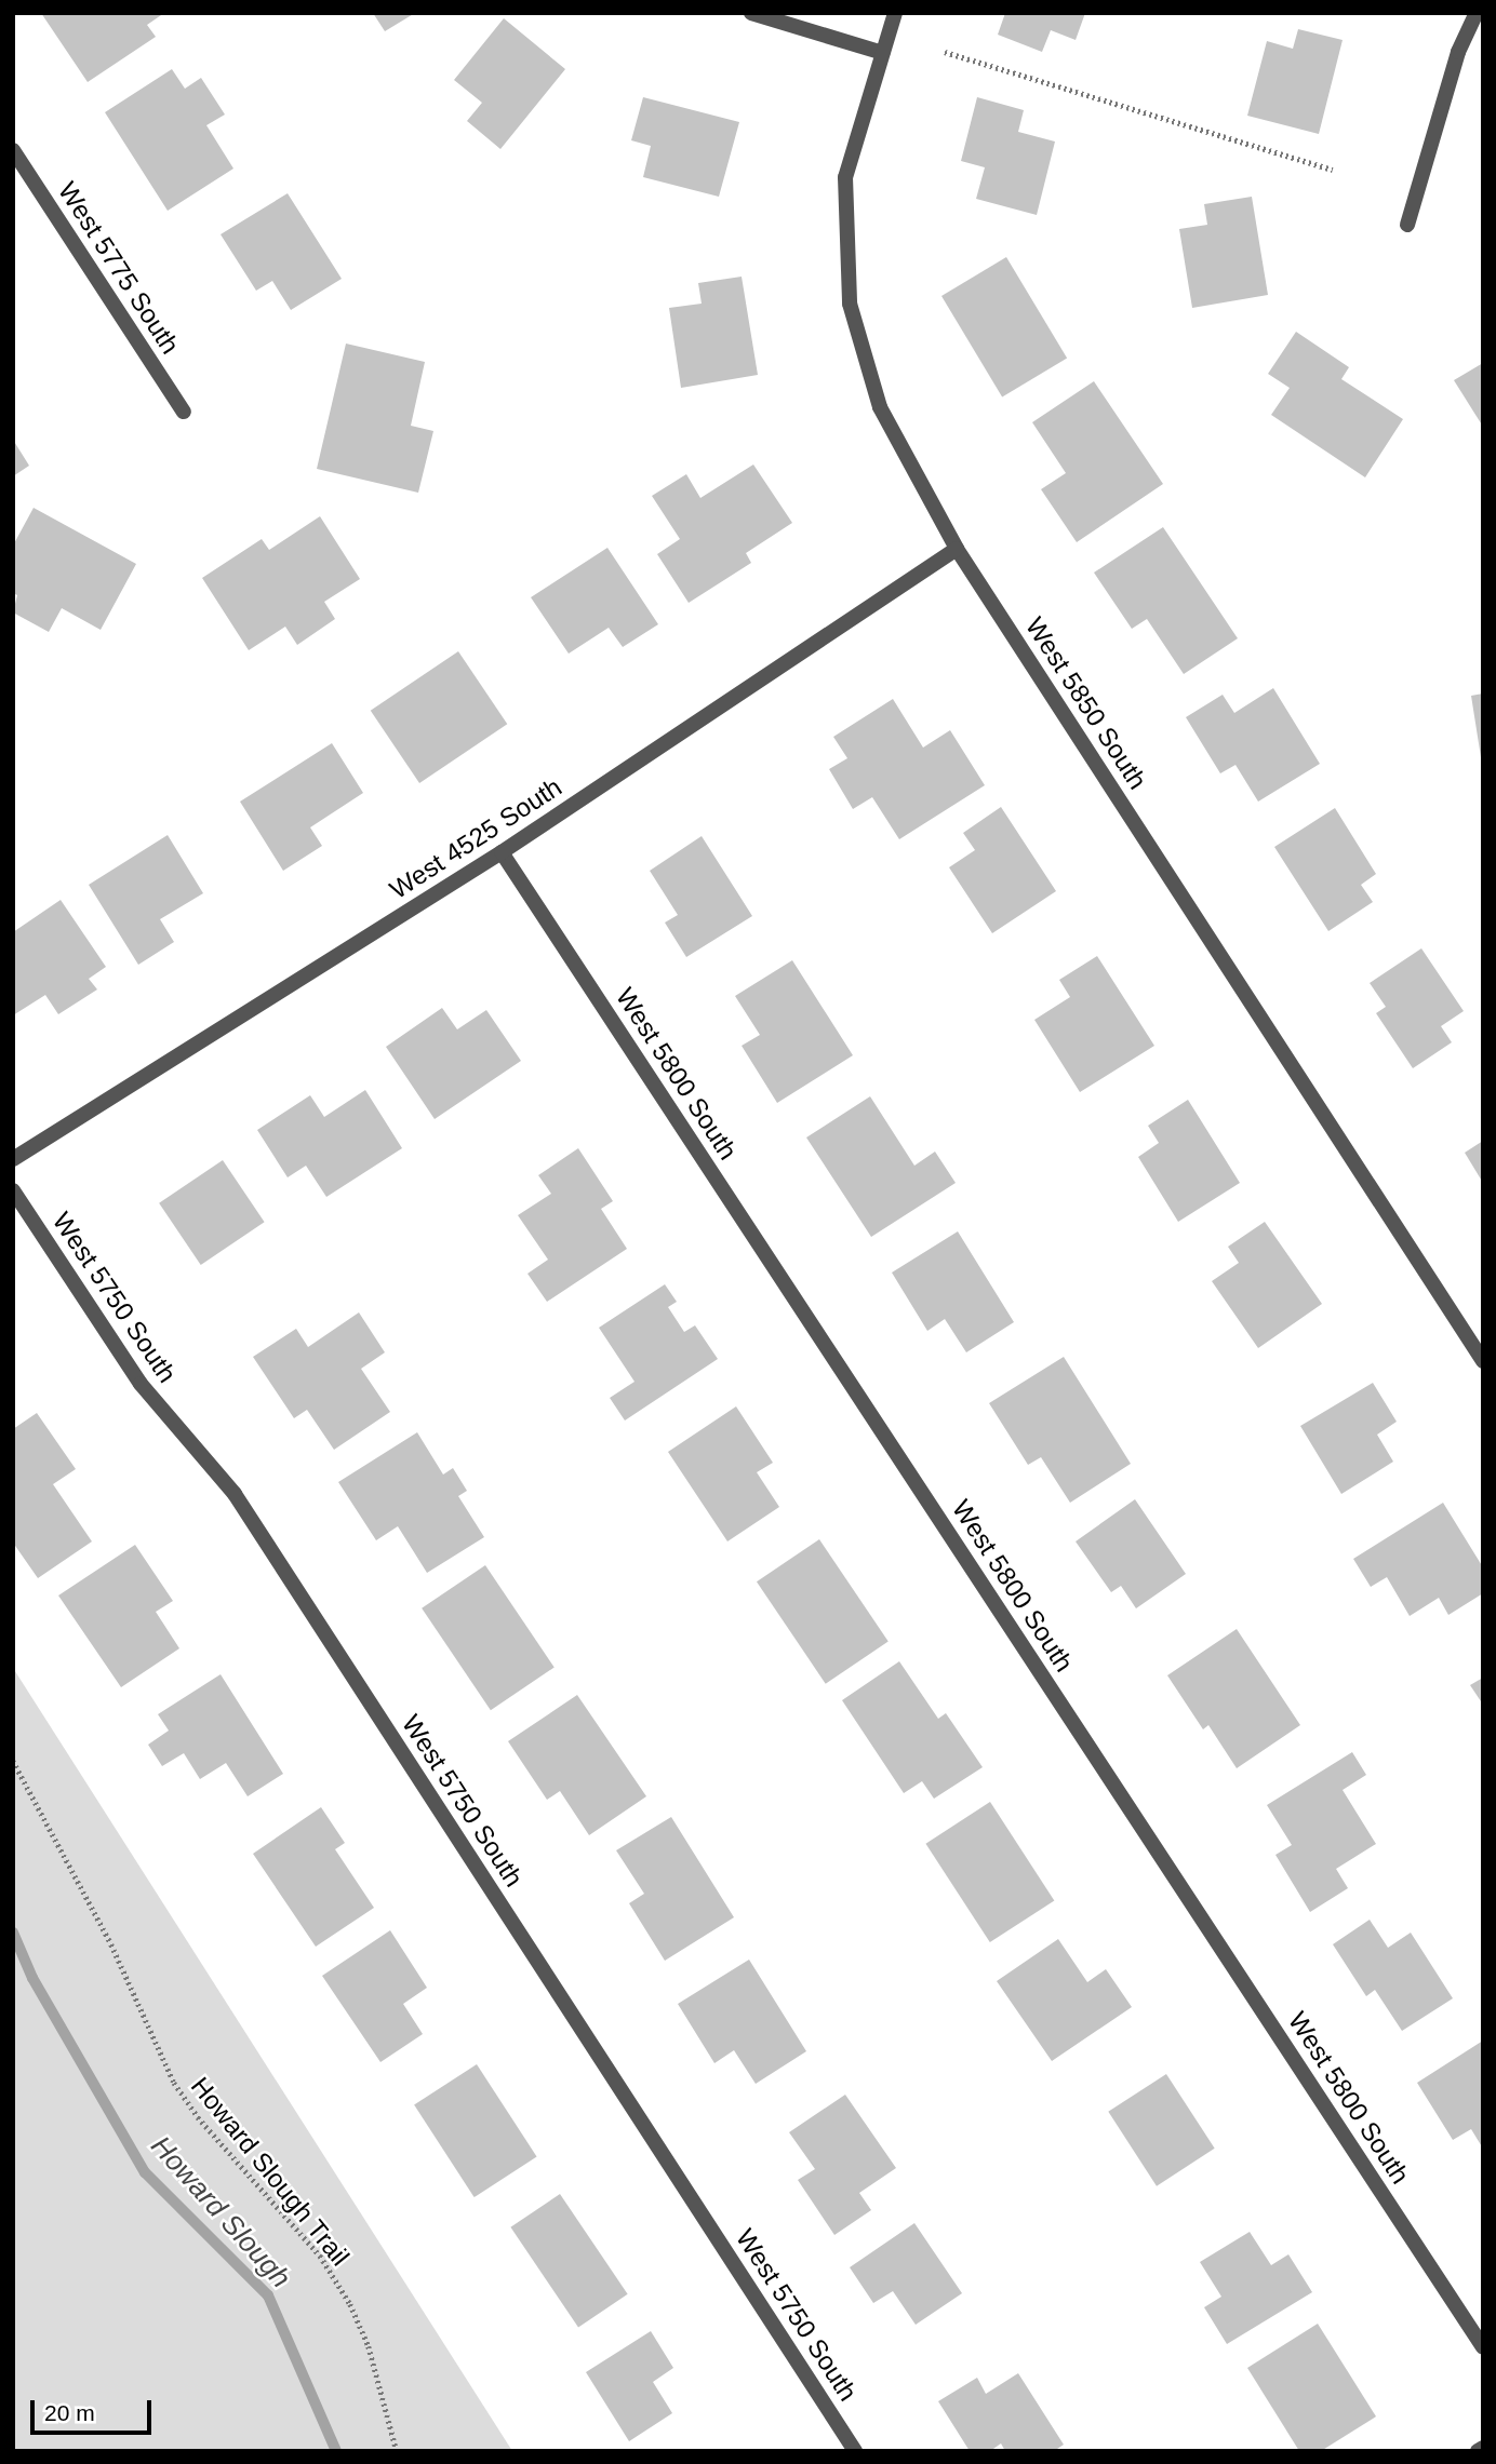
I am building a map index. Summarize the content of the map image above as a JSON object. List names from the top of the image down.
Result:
{
  "streets": {
    "street": [
      "West 5775 South",
      "West 5850 South",
      "West 4525 South",
      "West 5800 South",
      "West 5750 South"
    ],
    "path": ["Howard Slough Trail"]
  },
  "crossings": [
    ["West 5850 South", "West 4525 South"],
    ["West 4525 South", "West 5800 South"]
  ],
  "water": ["Howard Slough"],
  "scale_bar": "20 m"
}
